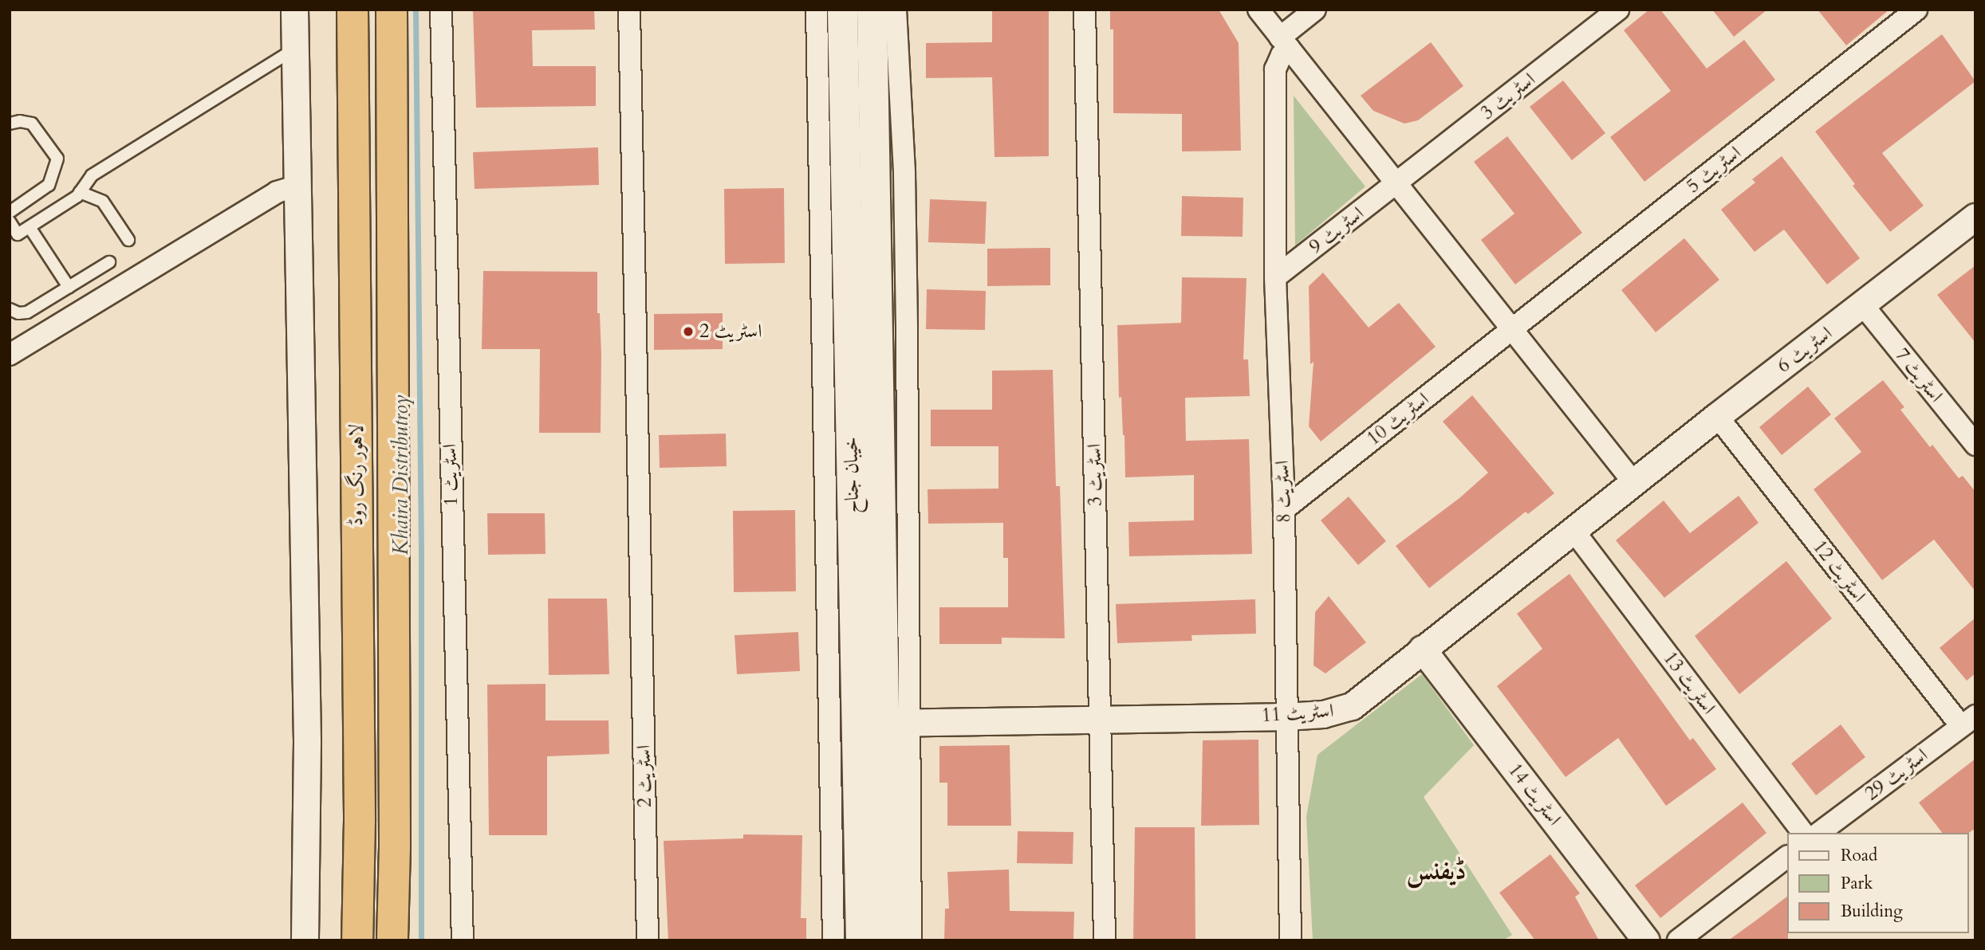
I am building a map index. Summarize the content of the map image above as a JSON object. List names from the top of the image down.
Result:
{
  "streets": {
    "highway": ["لاہور رنگ روڈ"],
    "main road": ["خیبان جناح"],
    "street": [
      "اسٹریٹ 3",
      "اسٹریٹ 5",
      "اسٹریٹ 9",
      "اسٹریٹ 6",
      "اسٹریٹ 7",
      "اسٹریٹ 10",
      "اسٹریٹ 1",
      "اسٹریٹ 8",
      "اسٹریٹ 12",
      "اسٹریٹ 13",
      "اسٹریٹ 11",
      "اسٹریٹ 29",
      "اسٹریٹ 2",
      "اسٹریٹ 14"
    ]
  },
  "crossings": [
    ["اسٹریٹ 3", "اسٹریٹ 9"],
    ["اسٹریٹ 3", "اسٹریٹ 11"],
    ["اسٹریٹ 5", "اسٹریٹ 10"],
    ["اسٹریٹ 9", "اسٹریٹ 8"],
    ["اسٹریٹ 6", "اسٹریٹ 7"],
    ["اسٹریٹ 6", "اسٹریٹ 12"],
    ["اسٹریٹ 6", "اسٹریٹ 11"],
    ["اسٹریٹ 10", "اسٹریٹ 8"],
    ["خیبان جناح", "اسٹریٹ 11"],
    ["اسٹریٹ 8", "اسٹریٹ 11"],
    ["اسٹریٹ 12", "اسٹریٹ 29"],
    ["اسٹریٹ 13", "اسٹریٹ 11"],
    ["اسٹریٹ 11", "اسٹریٹ 14"]
  ],
  "districts": ["ڈیفنس"],
  "water": ["Khaira Distributroy"],
  "places": ["اسٹریٹ 2"],
  "legend": ["Road", "Park", "Building"]
}
